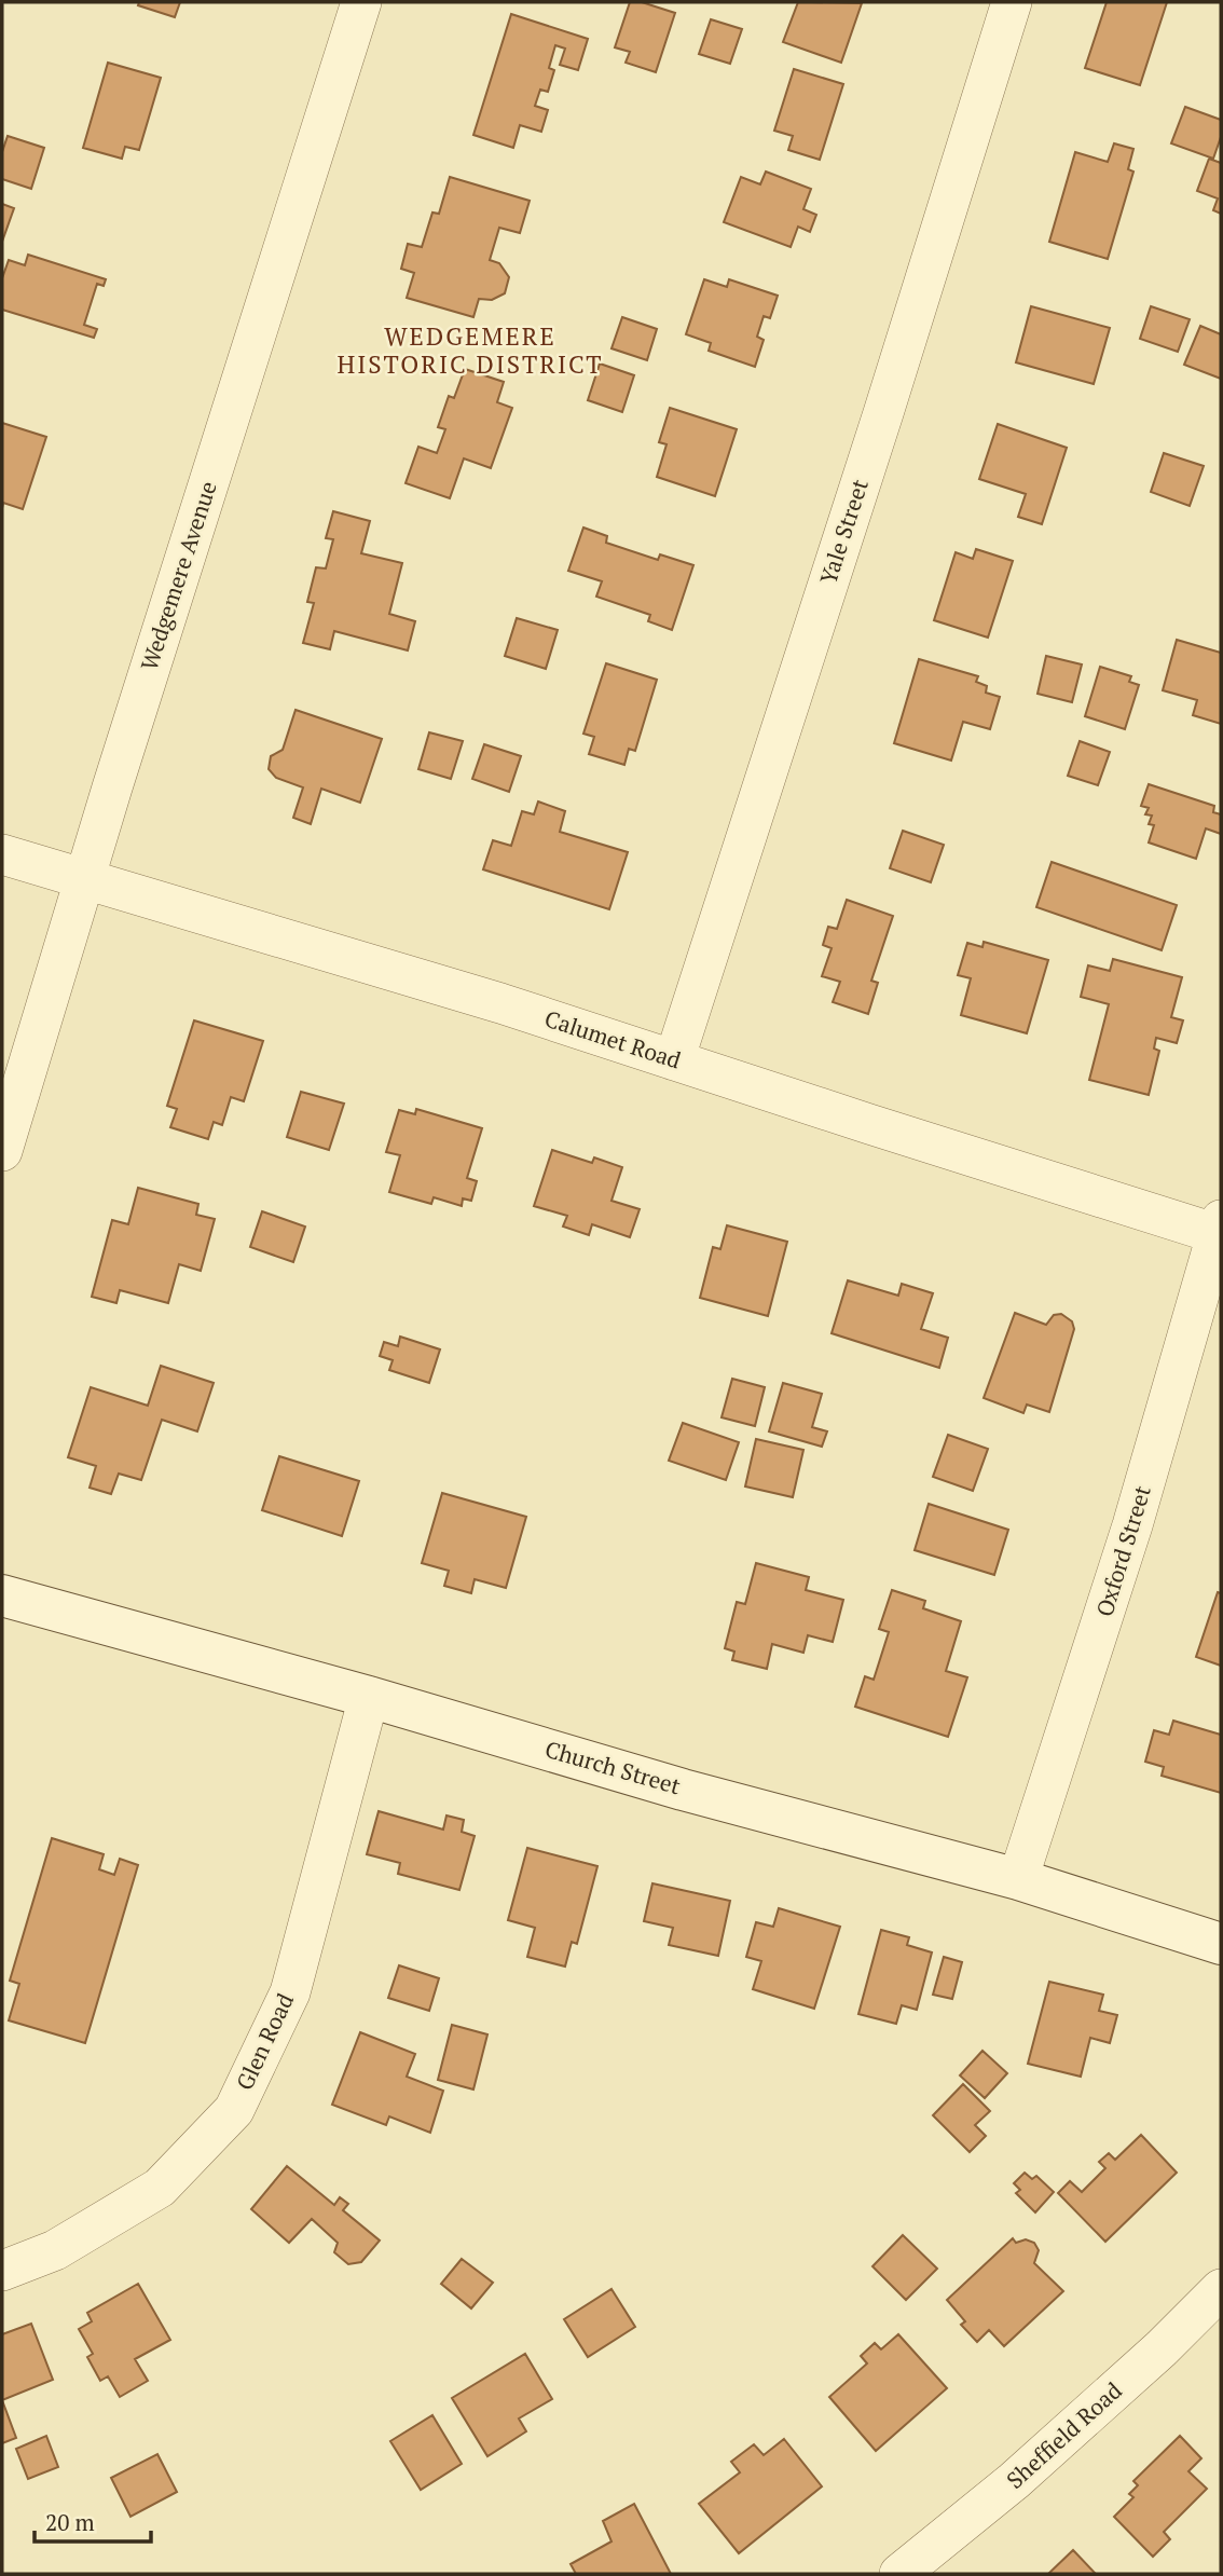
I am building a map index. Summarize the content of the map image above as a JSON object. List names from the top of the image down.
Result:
{
  "streets": {
    "main road": ["Church Street"],
    "street": [
      "Yale Street",
      "Wedgemere Avenue",
      "Calumet Road",
      "Oxford Street",
      "Glen Road",
      "Sheffield Road"
    ]
  },
  "crossings": [
    ["Yale Street", "Calumet Road"],
    ["Wedgemere Avenue", "Calumet Road"],
    ["Calumet Road", "Oxford Street"],
    ["Oxford Street", "Church Street"],
    ["Church Street", "Glen Road"]
  ],
  "districts": ["WEDGEMERE HISTORIC DISTRICT"],
  "scale_bar": "20 m"
}
